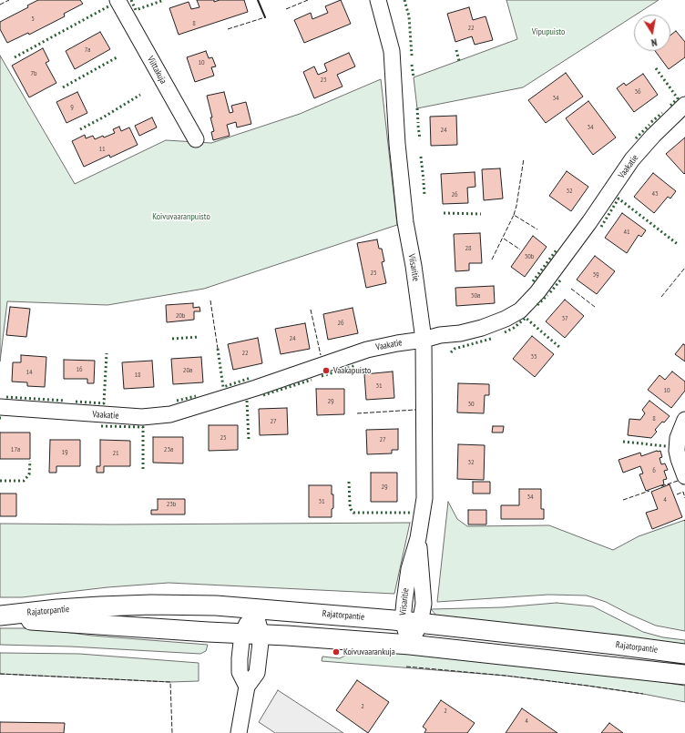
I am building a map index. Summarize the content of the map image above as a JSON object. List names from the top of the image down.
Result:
{
  "streets": {
    "main road": ["Rajatorpantie"],
    "street": ["Viittakuja", "Vaakatie", "Viisaritie"]
  },
  "crossings": [
    ["Vaakatie", "Viisaritie"],
    ["Viisaritie", "Rajatorpantie"]
  ],
  "parks": ["Vipupuisto", "Koivuvaaranpuisto"],
  "places": ["Vaakapuisto", "Koivuvaarankuja"],
  "house_numbers": [
    "5",
    "8",
    "22",
    "7a",
    "10",
    "7b",
    "23",
    "36",
    "34",
    "9",
    "34",
    "24",
    "11",
    "32",
    "43",
    "26",
    "41",
    "28",
    "30b",
    "25",
    "39",
    "30a",
    "20b",
    "37",
    "26",
    "24",
    "22",
    "35",
    "16",
    "20a",
    "14",
    "18",
    "31",
    "10",
    "29",
    "30",
    "8",
    "27",
    "25",
    "27",
    "17a",
    "23a",
    "19",
    "21",
    "32",
    "6",
    "29",
    "34",
    "4",
    "31",
    "23b",
    "2",
    "2",
    "4"
  ],
  "north": "bottom"
}
